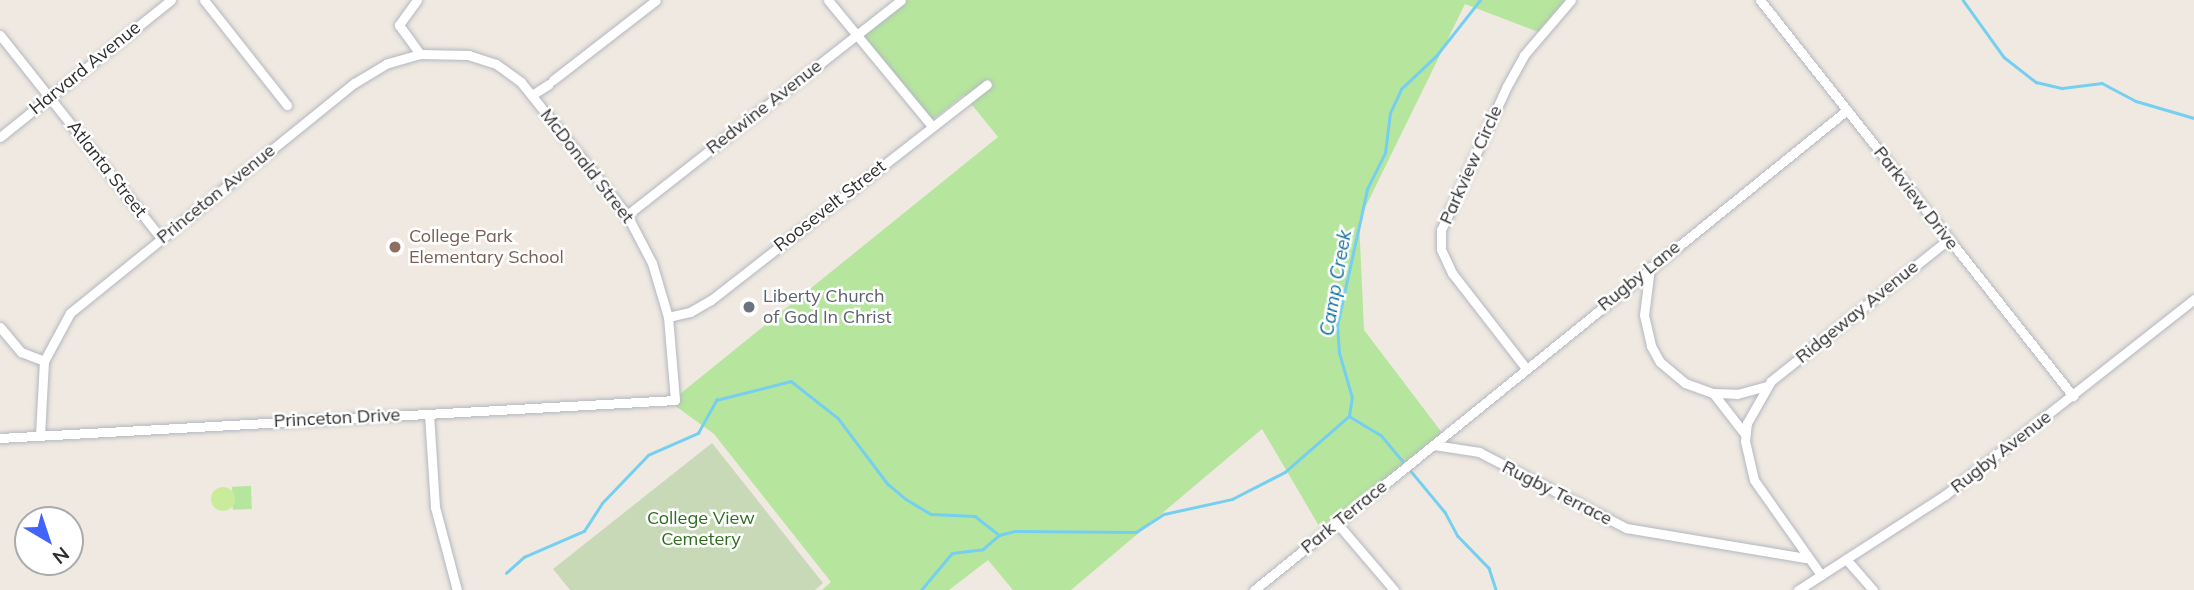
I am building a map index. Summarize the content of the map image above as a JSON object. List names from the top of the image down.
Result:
{
  "streets": {
    "street": [
      "Harvard Avenue",
      "Redwine Avenue",
      "Parkview Circle",
      "McDonald Street",
      "Atlanta Street",
      "Princeton Avenue",
      "Parkview Drive",
      "Roosevelt Street",
      "Rugby Lane",
      "Ridgeway Avenue",
      "Princeton Drive",
      "Rugby Avenue",
      "Rugby Terrace",
      "Park Terrace"
    ]
  },
  "crossings": [
    ["Harvard Avenue", "Atlanta Street"],
    ["Redwine Avenue", "McDonald Street"],
    ["Parkview Circle", "Rugby Lane"],
    ["McDonald Street", "Princeton Avenue"],
    ["McDonald Street", "Roosevelt Street"],
    ["McDonald Street", "Princeton Drive"],
    ["Atlanta Street", "Princeton Avenue"],
    ["Princeton Avenue", "Princeton Drive"],
    ["Parkview Drive", "Rugby Lane"],
    ["Parkview Drive", "Ridgeway Avenue"],
    ["Parkview Drive", "Rugby Avenue"],
    ["Rugby Lane", "Rugby Terrace"],
    ["Rugby Lane", "Park Terrace"],
    ["Rugby Terrace", "Park Terrace"]
  ],
  "water": ["Camp Creek"],
  "parks": ["College View Cemetery"],
  "places": ["College Park Elementary School", "Liberty Church of God In Christ"],
  "north": "bottom right"
}
